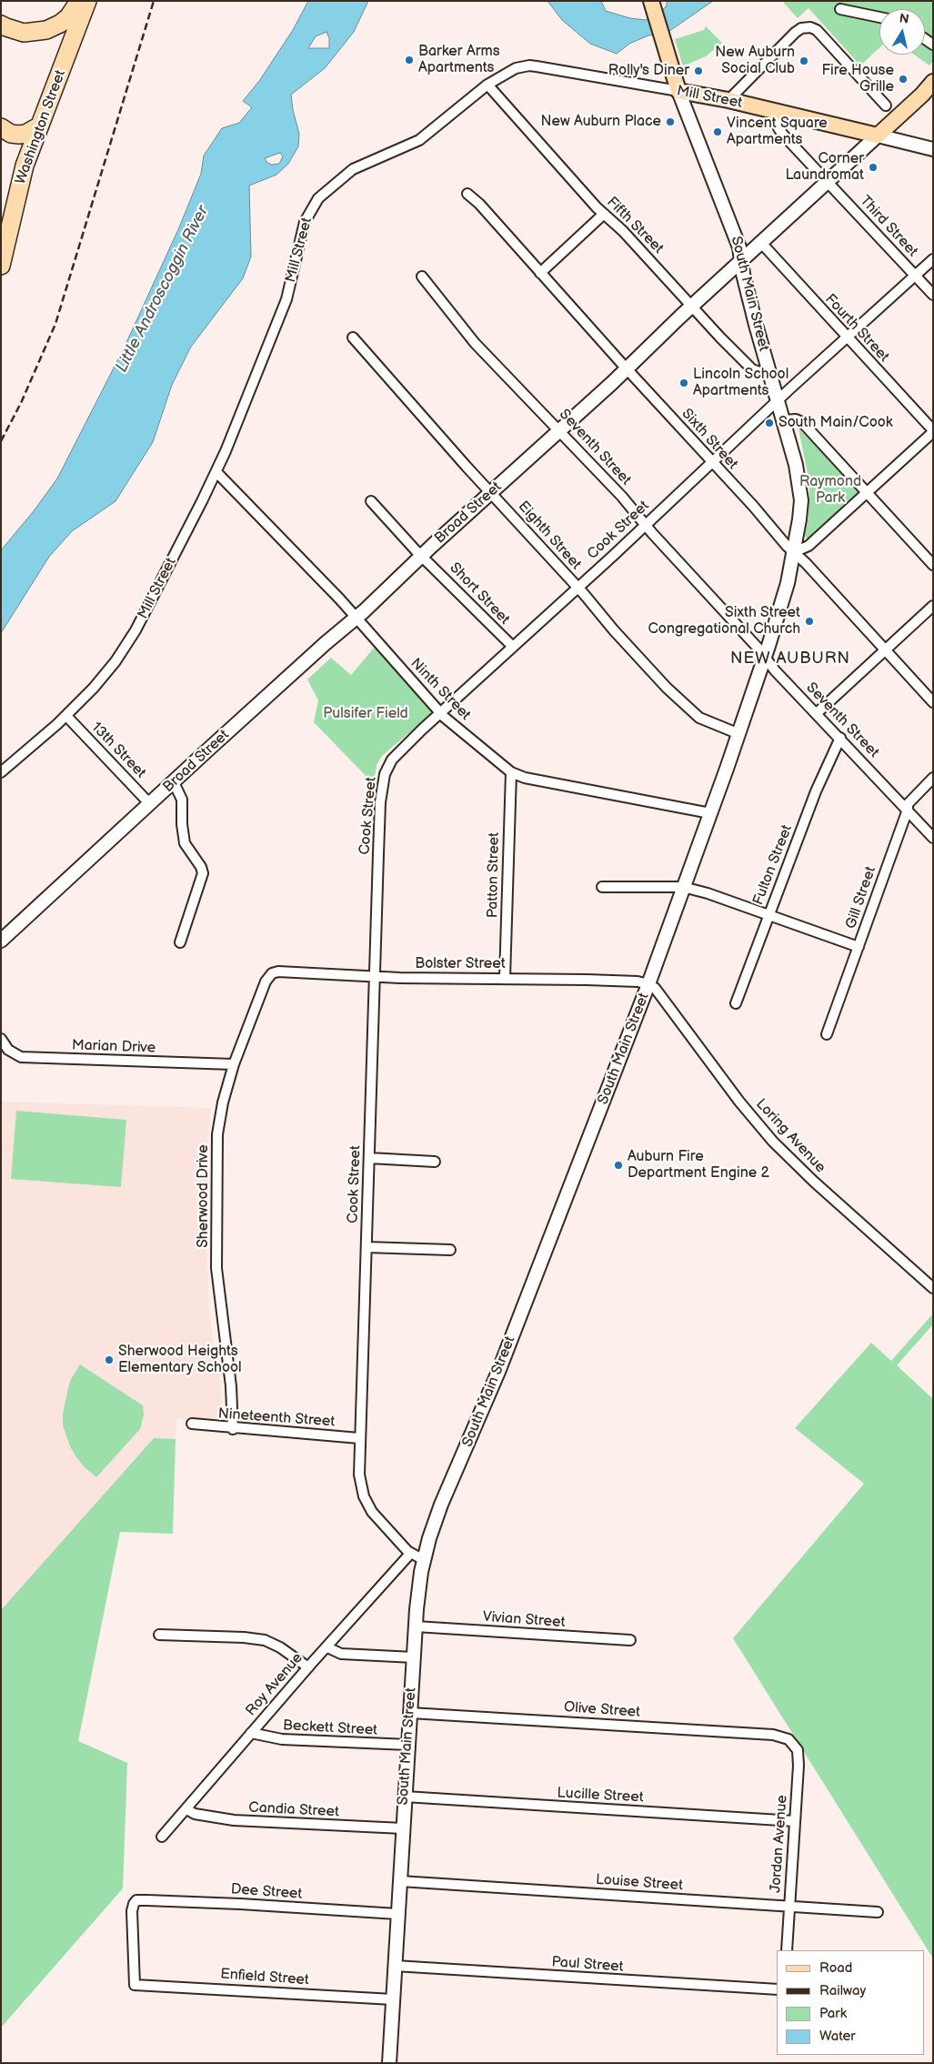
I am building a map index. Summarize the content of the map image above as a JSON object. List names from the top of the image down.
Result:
{
  "streets": {
    "highway": ["Washington Street"],
    "main road": ["Mill Street", "South Main Street", "Broad Street"],
    "street": [
      "Fifth Street",
      "Third Street",
      "Fourth Street",
      "Sixth Street",
      "Seventh Street",
      "Cook Street",
      "Eighth Street",
      "Short Street",
      "Ninth Street",
      "13th Street",
      "Fulton Street",
      "Patton Street",
      "Gill Street",
      "Bolster Street",
      "Marian Drive",
      "Loring Avenue",
      "Sherwood Drive",
      "Nineteenth Street",
      "Vivian Street",
      "Roy Avenue",
      "Olive Street",
      "Beckett Street",
      "Lucille Street",
      "Candia Street",
      "Jordan Avenue",
      "Louise Street",
      "Dee Street",
      "Paul Street",
      "Enfield Street"
    ]
  },
  "crossings": [
    ["Mill Street", "Fifth Street"],
    ["Mill Street", "Third Street"],
    ["Mill Street", "South Main Street"],
    ["Mill Street", "Broad Street"],
    ["Mill Street", "Ninth Street"],
    ["Mill Street", "13th Street"],
    ["Fifth Street", "South Main Street"],
    ["Fifth Street", "Broad Street"],
    ["Third Street", "Broad Street"],
    ["Third Street", "Cook Street"],
    ["South Main Street", "Sixth Street"],
    ["South Main Street", "Seventh Street"],
    ["South Main Street", "Broad Street"],
    ["South Main Street", "Cook Street"],
    ["South Main Street", "Eighth Street"],
    ["South Main Street", "Ninth Street"],
    ["South Main Street", "Bolster Street"],
    ["South Main Street", "Loring Avenue"],
    ["South Main Street", "Vivian Street"],
    ["South Main Street", "Olive Street"],
    ["South Main Street", "Beckett Street"],
    ["South Main Street", "Lucille Street"],
    ["South Main Street", "Candia Street"],
    ["South Main Street", "Louise Street"],
    ["South Main Street", "Dee Street"],
    ["South Main Street", "Paul Street"],
    ["South Main Street", "Enfield Street"],
    ["Fourth Street", "Broad Street"],
    ["Fourth Street", "Cook Street"],
    ["Sixth Street", "Broad Street"],
    ["Sixth Street", "Cook Street"],
    ["Seventh Street", "Broad Street"],
    ["Seventh Street", "Cook Street"],
    ["Seventh Street", "Fulton Street"],
    ["Seventh Street", "Gill Street"],
    ["Broad Street", "Eighth Street"],
    ["Broad Street", "Short Street"],
    ["Broad Street", "Ninth Street"],
    ["Broad Street", "13th Street"],
    ["Cook Street", "Eighth Street"],
    ["Cook Street", "Short Street"],
    ["Cook Street", "Ninth Street"],
    ["Cook Street", "Bolster Street"],
    ["Cook Street", "Nineteenth Street"],
    ["Cook Street", "Roy Avenue"],
    ["Ninth Street", "Patton Street"],
    ["Patton Street", "Bolster Street"],
    ["Bolster Street", "Loring Avenue"],
    ["Bolster Street", "Sherwood Drive"],
    ["Marian Drive", "Sherwood Drive"],
    ["Sherwood Drive", "Nineteenth Street"],
    ["Roy Avenue", "Beckett Street"],
    ["Roy Avenue", "Candia Street"],
    ["Olive Street", "Jordan Avenue"],
    ["Lucille Street", "Jordan Avenue"],
    ["Jordan Avenue", "Louise Street"],
    ["Dee Street", "Enfield Street"]
  ],
  "districts": ["NEW AUBURN"],
  "water": ["Little Androscoggin River"],
  "parks": ["Raymond Park", "Pulsifer Field"],
  "places": [
    "Barker Arms Apartments",
    "New Auburn Social Club",
    "Rolly's Diner",
    "Fire House Grille",
    "New Auburn Place",
    "Vincent Square Apartments",
    "Corner Laundromat",
    "Lincoln School Apartments",
    "South Main/Cook",
    "Sixth Street Congregational Church",
    "Auburn Fire Department Engine 2",
    "Sherwood Heights Elementary School"
  ],
  "legend": [
    "Road",
    "Railway",
    "Park",
    "Water"
  ],
  "north": "top"
}
